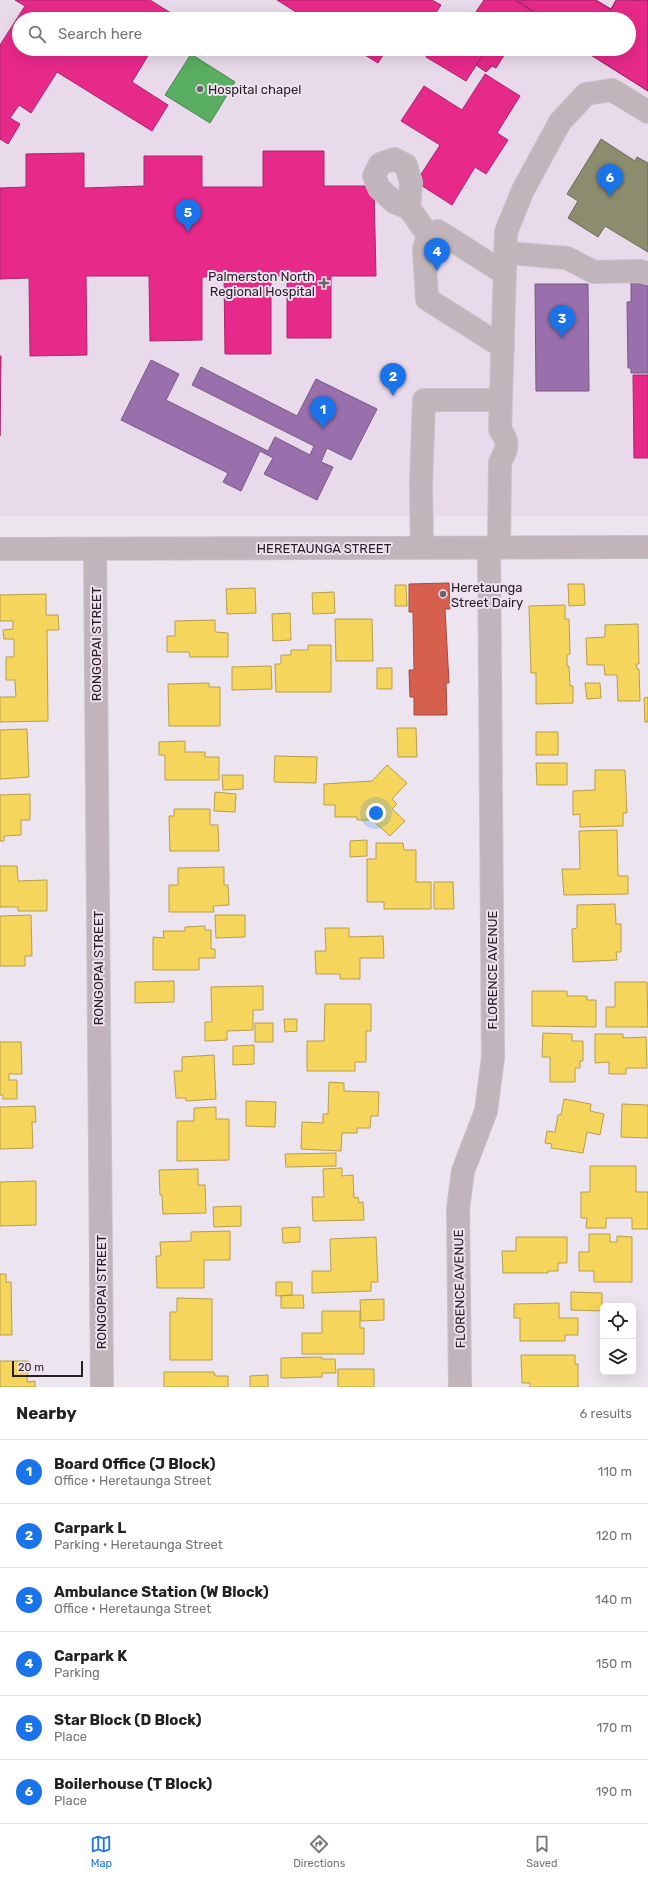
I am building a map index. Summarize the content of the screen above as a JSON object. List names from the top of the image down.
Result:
{
  "streets": {
    "street": ["HERETAUNGA STREET", "RONGOPAI STREET", "FLORENCE AVENUE"]
  },
  "crossings": [
    ["HERETAUNGA STREET", "RONGOPAI STREET"],
    ["HERETAUNGA STREET", "FLORENCE AVENUE"]
  ],
  "places": {
    "other": ["Hospital chapel", "Heretaunga Street Dairy"],
    "health": ["Palmerston North Regional Hospital"]
  },
  "scale_bar": "20 m",
  "page": {
    "search": "Search here",
    "pins": [
      "6",
      "5",
      "4",
      "3",
      "2",
      "1"
    ],
    "scale": "20 m",
    "heading": ["Nearby", "6 results"],
    "list": [
      {
        "mark": "1",
        "name": "Board Office (J Block)",
        "note": "Office · Heretaunga Street",
        "value": "110 m"
      },
      {
        "mark": "2",
        "name": "Carpark L",
        "note": "Parking · Heretaunga Street",
        "value": "120 m"
      },
      {
        "mark": "3",
        "name": "Ambulance Station (W Block)",
        "note": "Office · Heretaunga Street",
        "value": "140 m"
      },
      {
        "mark": "4",
        "name": "Carpark K",
        "note": "Parking",
        "value": "150 m"
      },
      {
        "mark": "5",
        "name": "Star Block (D Block)",
        "note": "Place",
        "value": "170 m"
      },
      {
        "mark": "6",
        "name": "Boilerhouse (T Block)",
        "note": "Place",
        "value": "190 m"
      }
    ],
    "nav": ["Map", "Directions", "Saved"]
  }
}
